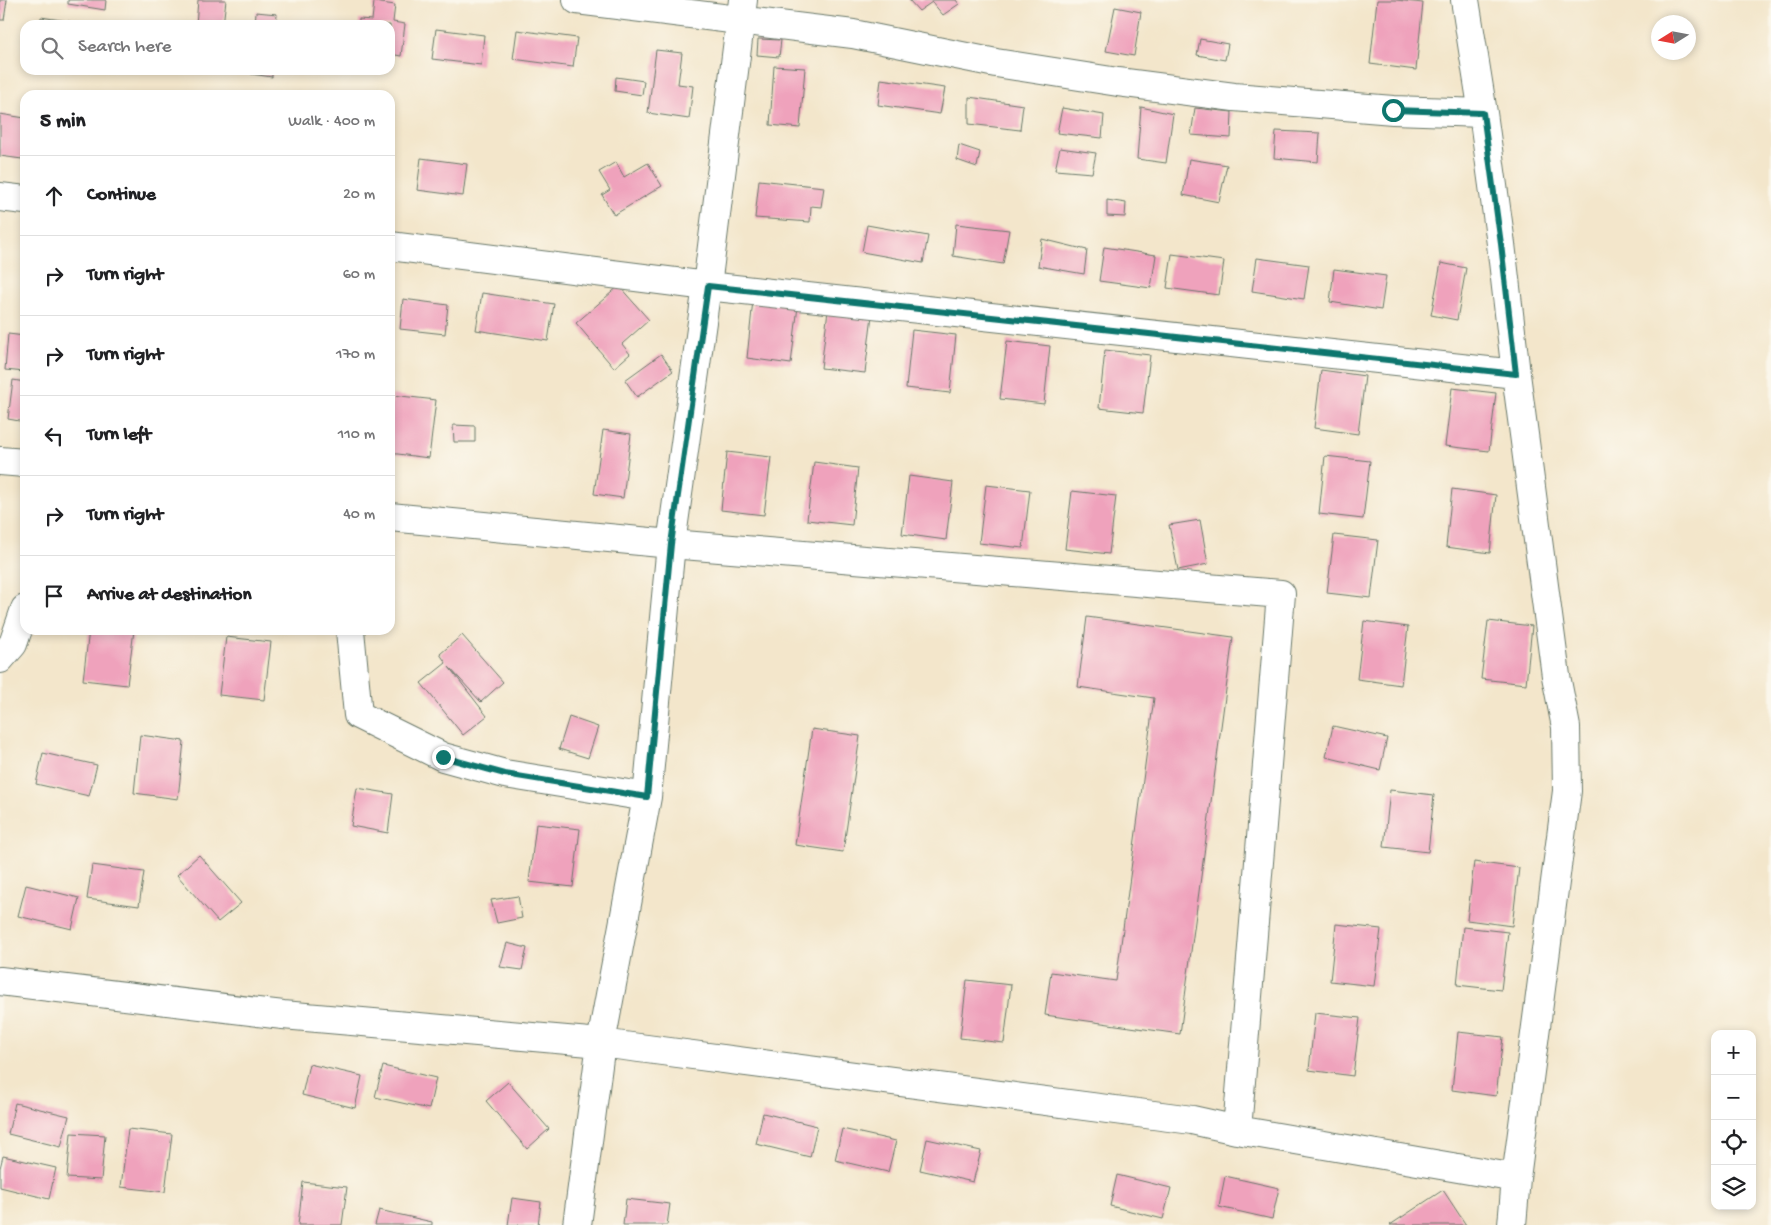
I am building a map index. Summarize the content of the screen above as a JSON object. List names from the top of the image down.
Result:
{
  "north": "left",
  "page": {
    "search": "Search here",
    "heading": ["5 min", "Walk · 400 m"],
    "list": [
      ["Continue", "20 m"],
      ["Turn right", "60 m"],
      ["Turn right", "170 m"],
      ["Turn left", "110 m"],
      ["Turn right", "40 m"],
      "Arrive at destination"
    ],
    "map_buttons": ["+", "−"]
  }
}
